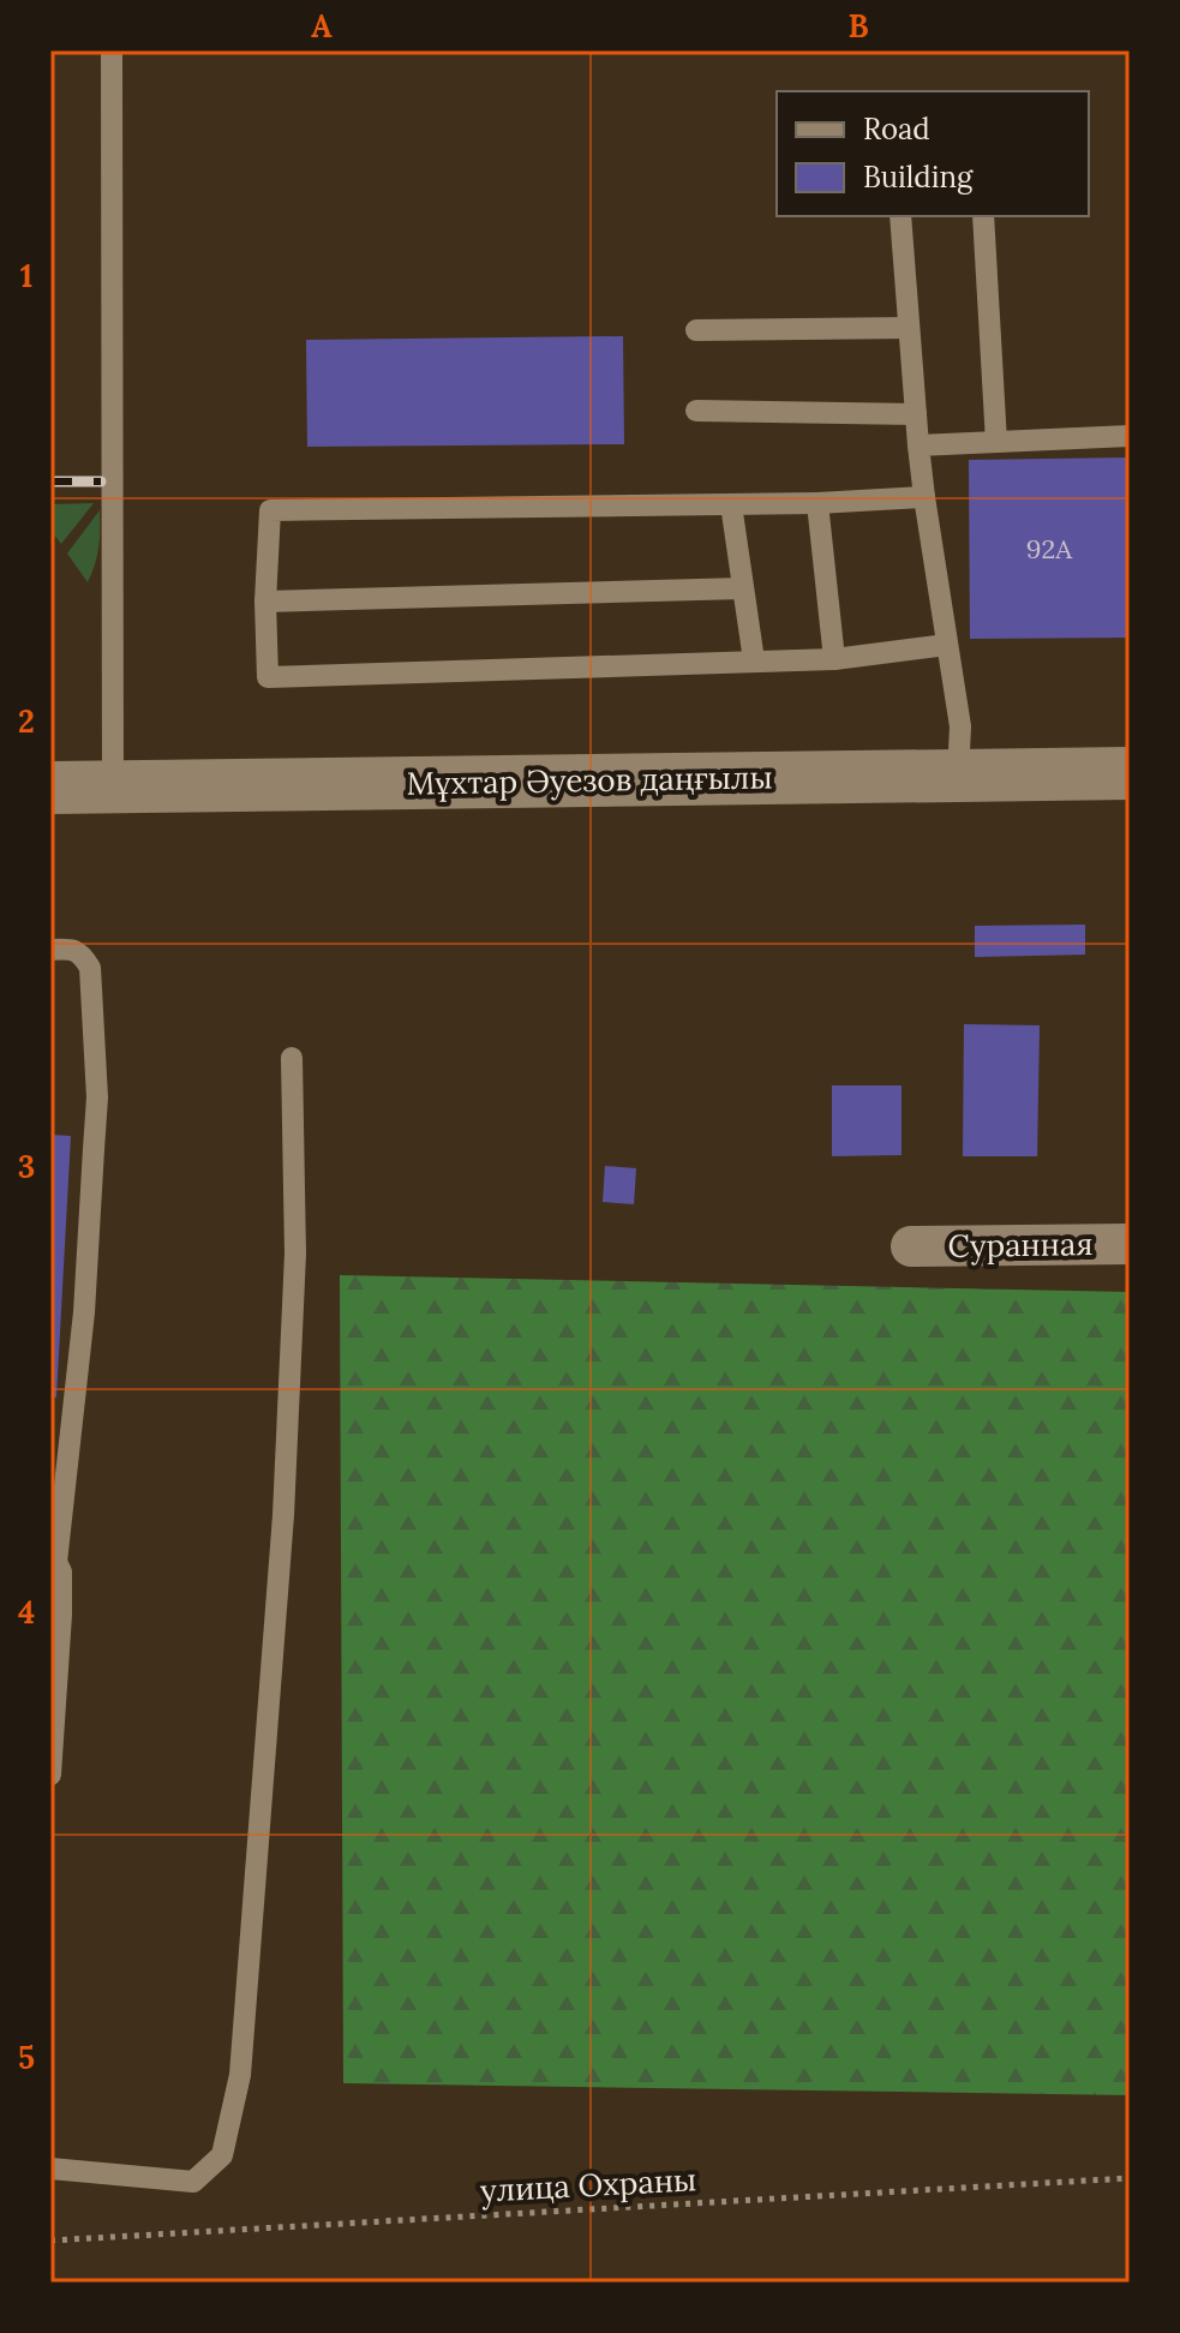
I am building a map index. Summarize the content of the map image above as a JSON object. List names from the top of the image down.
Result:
{
  "streets": {
    "main road": ["Мұхтар Әуезов даңғылы"],
    "street": ["Суранная"],
    "path": ["улица Охраны"]
  },
  "house_numbers": ["92А"],
  "legend": ["Road", "Building"],
  "grid": {
    "columns": ["A", "B"],
    "rows": [
      "1",
      "2",
      "3",
      "4",
      "5"
    ]
  }
}
